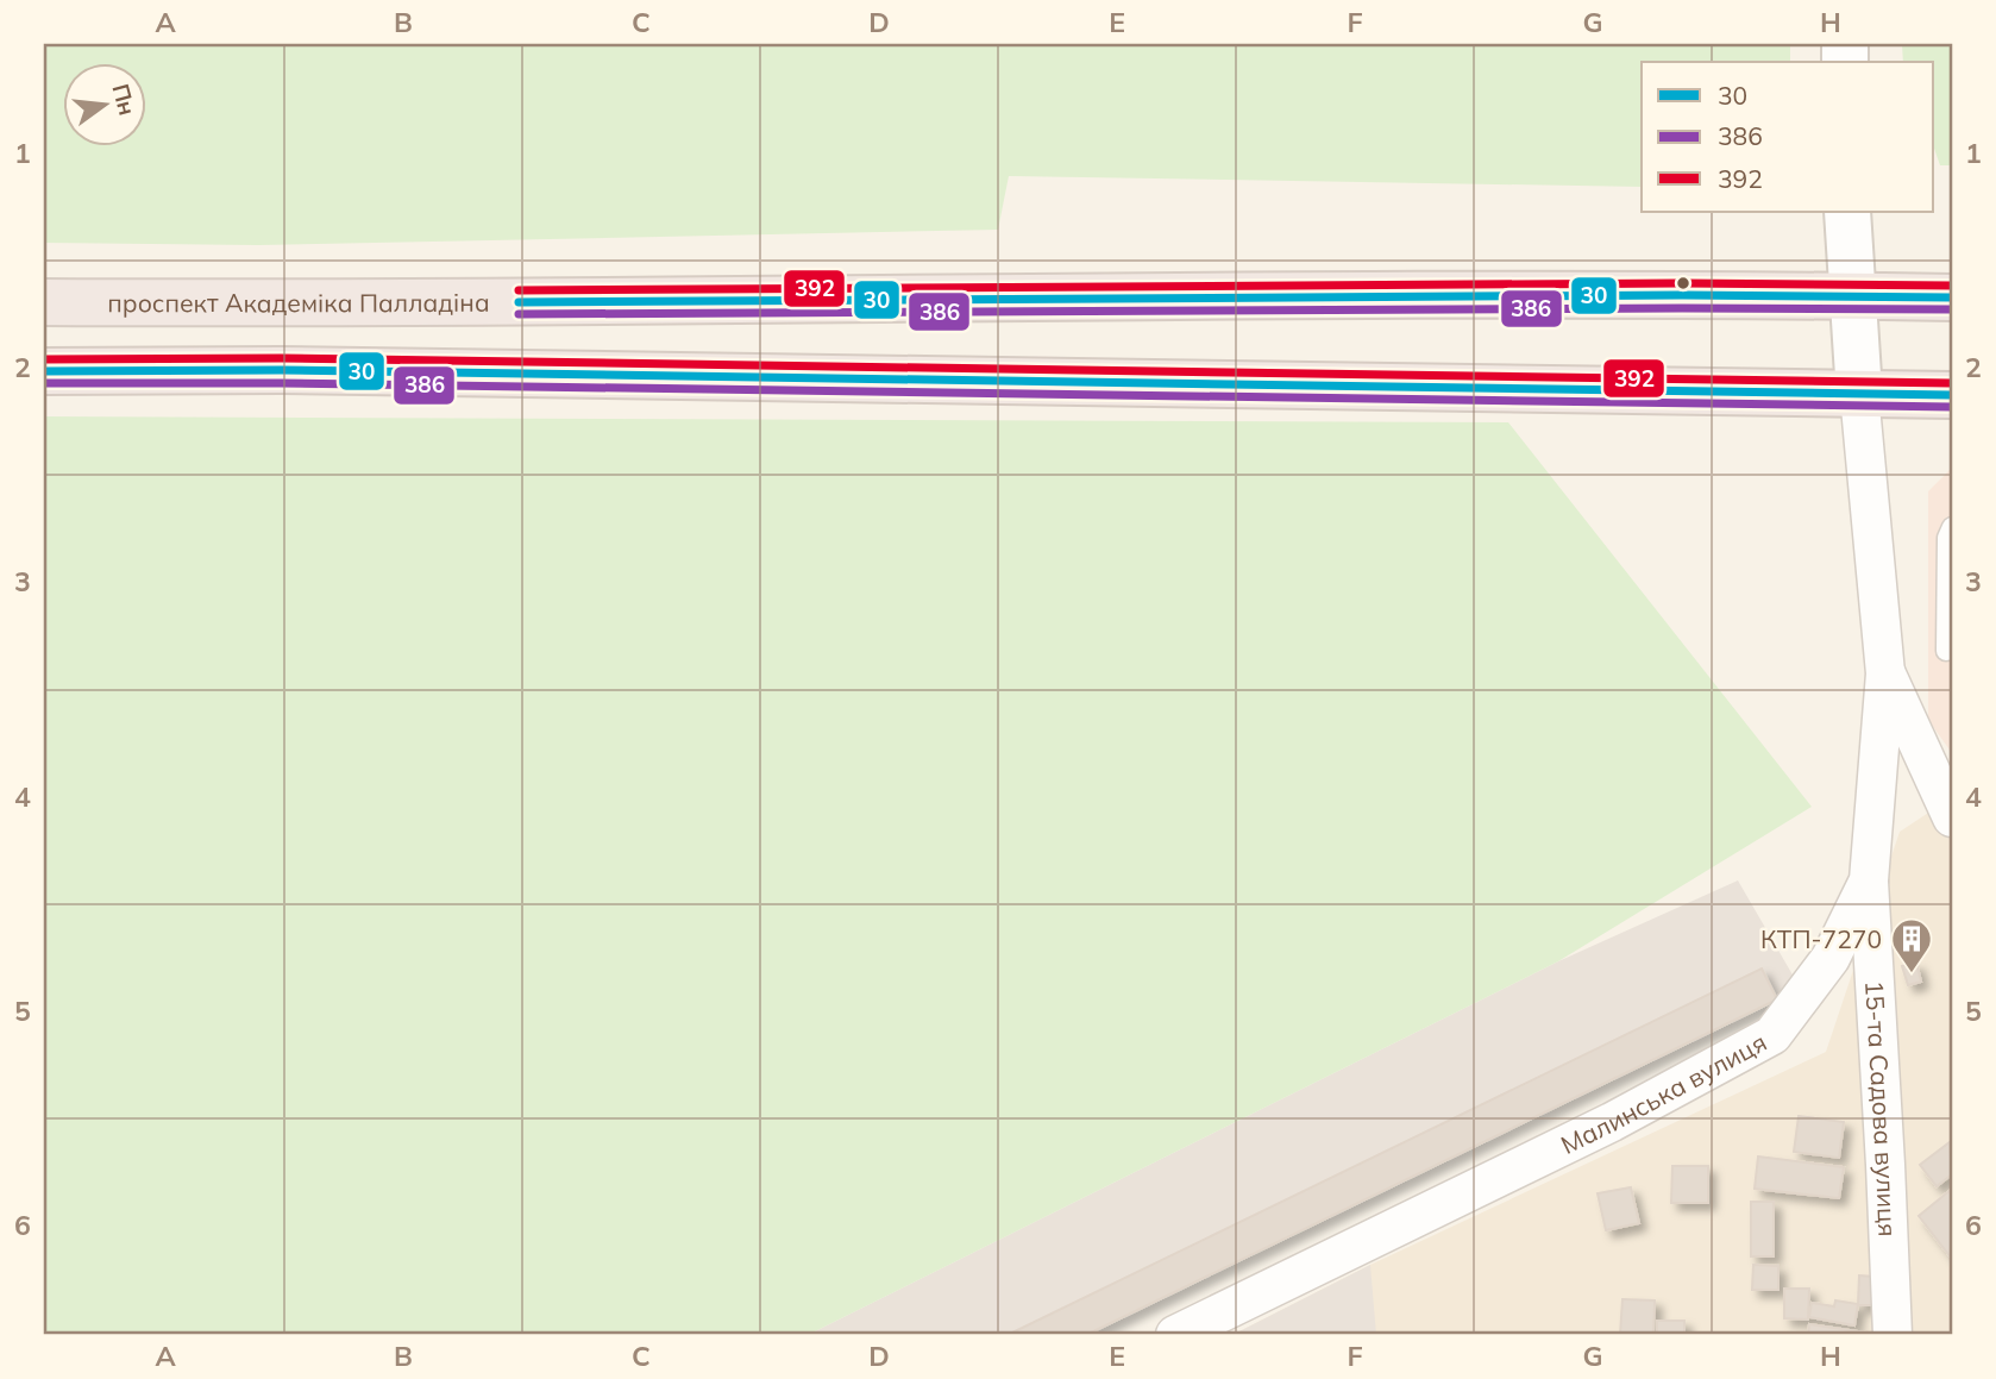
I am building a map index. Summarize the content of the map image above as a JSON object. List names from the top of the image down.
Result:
{
  "streets": {
    "highway": ["проспект Академіка Палладіна"],
    "street": ["Малинська вулиця", "15-та Садова вулиця"]
  },
  "crossings": [
    ["Малинська вулиця", "15-та Садова вулиця"]
  ],
  "places": {
    "building": ["КТП-7270"]
  },
  "lines": ["transit line 392", "transit line 30", "transit line 386"],
  "legend": ["30", "386", "392"],
  "north": "right",
  "grid": {
    "columns": [
      "A",
      "B",
      "C",
      "D",
      "E",
      "F",
      "G",
      "H"
    ],
    "rows": [
      "1",
      "2",
      "3",
      "4",
      "5",
      "6"
    ]
  }
}
